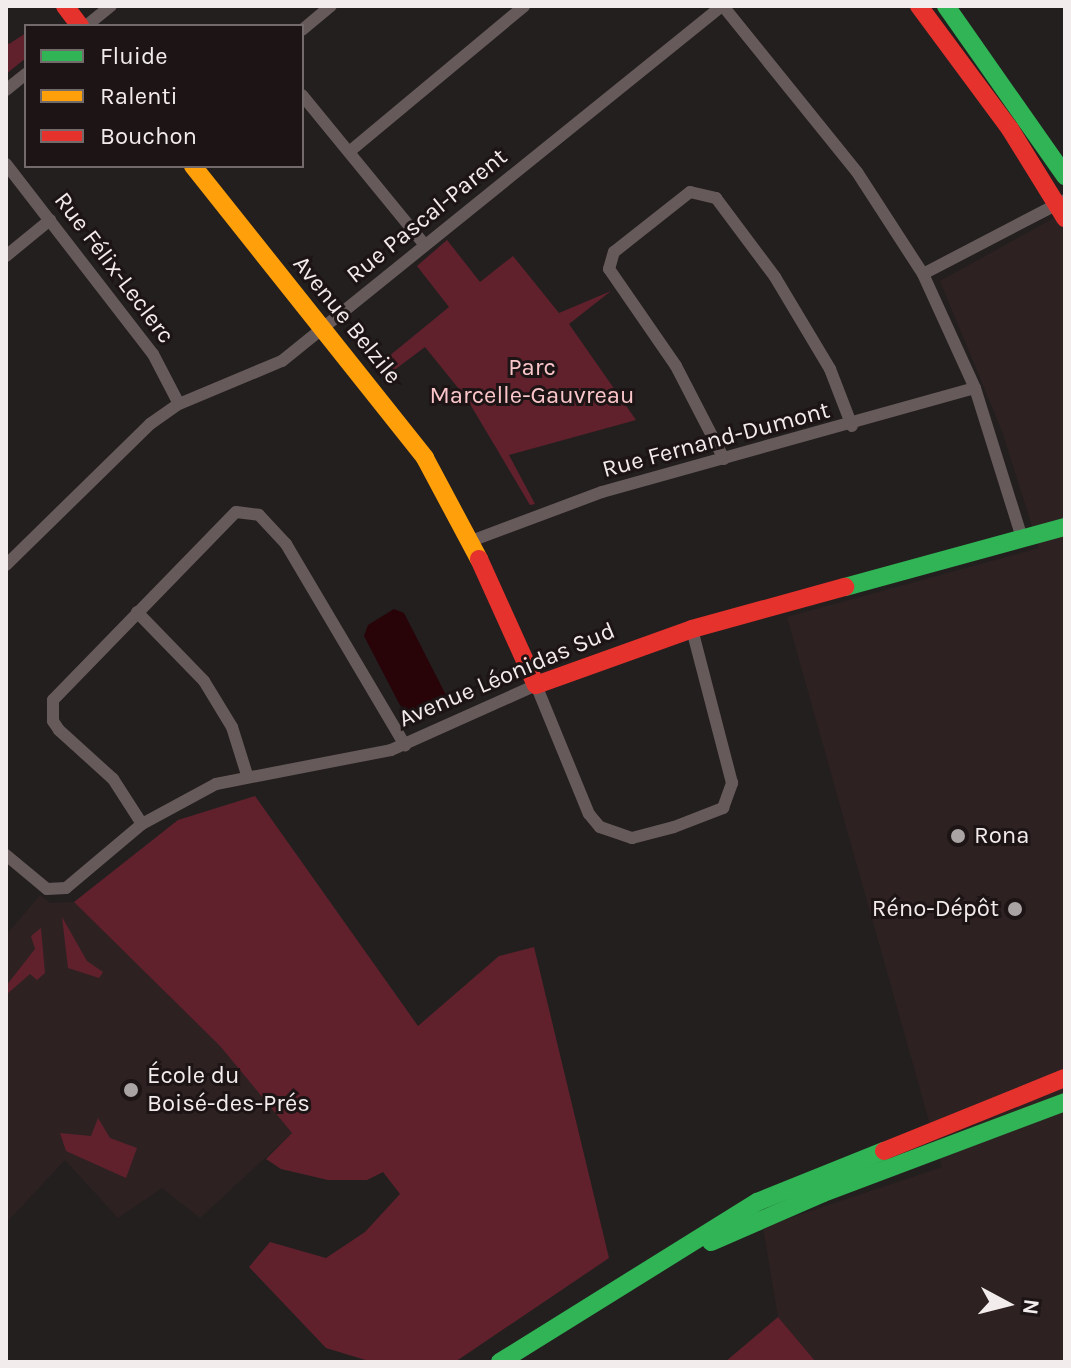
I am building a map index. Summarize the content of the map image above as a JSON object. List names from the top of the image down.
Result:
{
  "streets": {
    "street": [
      "Rue Pascal-Parent",
      "Rue Félix-Leclerc",
      "Avenue Belzile",
      "Rue Fernand-Dumont",
      "Avenue Léonidas Sud"
    ]
  },
  "crossings": [
    ["Rue Pascal-Parent", "Rue Félix-Leclerc"],
    ["Rue Pascal-Parent", "Avenue Belzile"],
    ["Avenue Belzile", "Rue Fernand-Dumont"],
    ["Avenue Belzile", "Avenue Léonidas Sud"]
  ],
  "parks": ["Parc Marcelle-Gauvreau"],
  "places": ["Rona", "Réno-Dépôt", "École du Boisé-des-Prés"],
  "legend": ["Fluide", "Ralenti", "Bouchon"],
  "north": "right"
}
